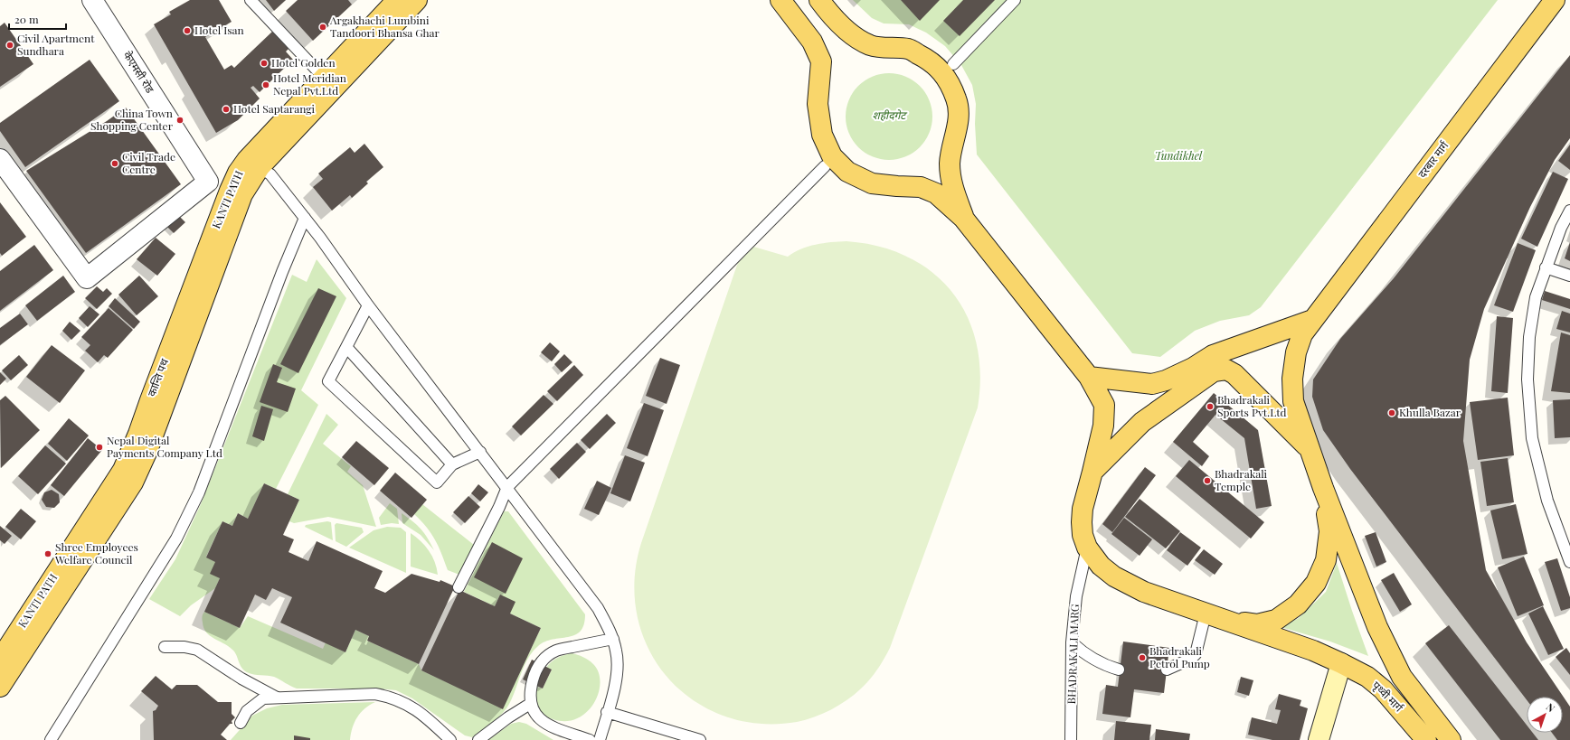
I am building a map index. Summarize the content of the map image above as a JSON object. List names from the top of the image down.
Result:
{
  "streets": {
    "main road": [
      "दरबार मार्ग",
      "KANTI PATH",
      "कान्ति पथ",
      "पृथ्वी मार्ग"
    ],
    "street": ["केएमसी रोड"],
    "lane": ["BHADRAKALI MARG"]
  },
  "crossings": [
    ["KANTI PATH", "कान्ति पथ"]
  ],
  "parks": ["शहीदगेट", "Tundikhel"],
  "places": [
    "Argakhachi Lumbini Tandoori Bhansa Ghar",
    "Hotel Isan",
    "Civil Apartment Sundhara",
    "Hotel Golden",
    "Hotel Meridian Nepal Pvt.Ltd",
    "Hotel Saptarangi",
    "China Town Shopping Center",
    "Civil Trade Centre",
    "Bhadrakali Sports Pvt.Ltd",
    "Khulla Bazar",
    "Nepal Digital Payments Company Ltd",
    "Bhadrakali Temple",
    "Shree Employees Welfare Council",
    "Bhadrakali Petrol Pump"
  ],
  "scale_bar": "20 m",
  "north": "top right"
}
